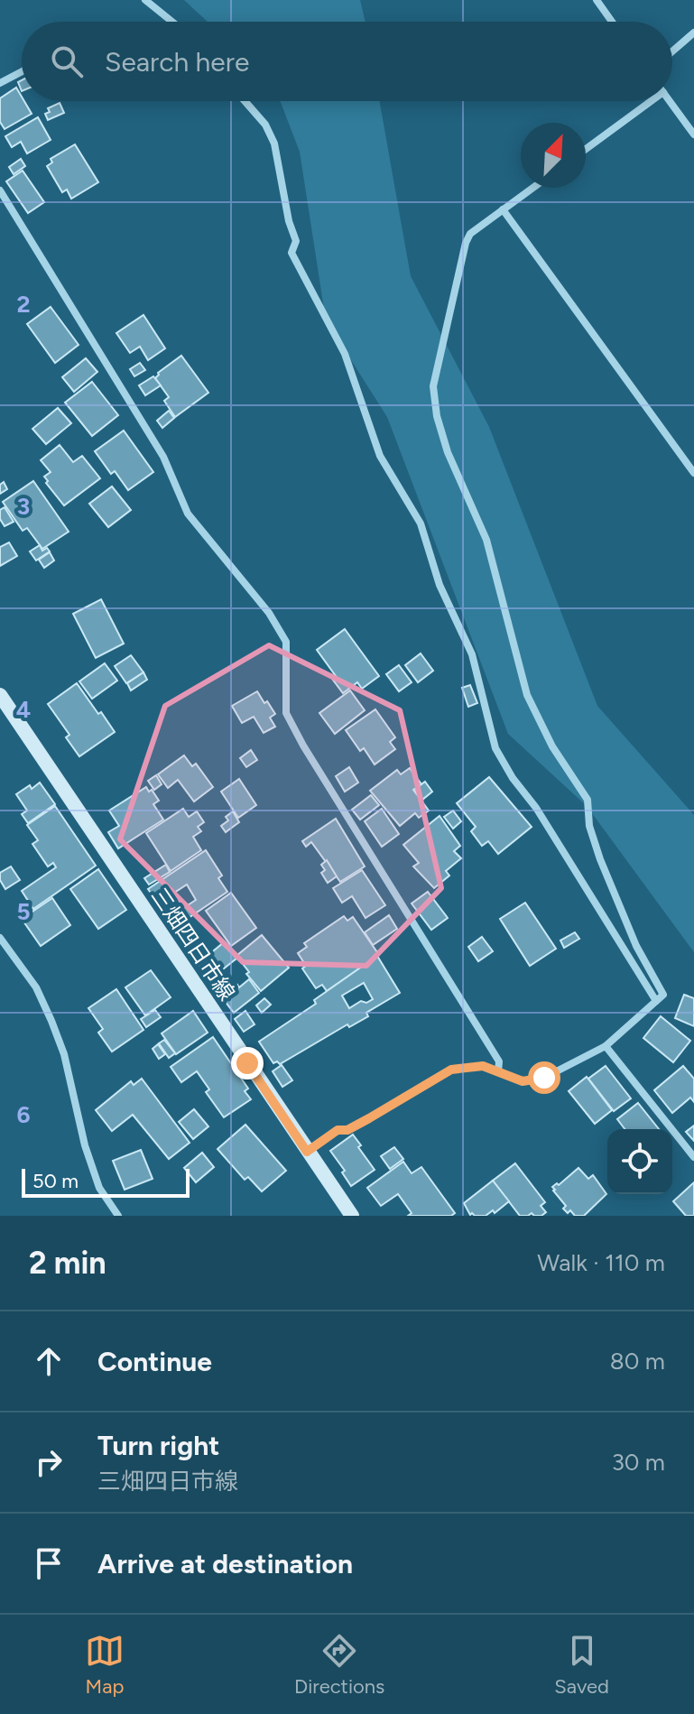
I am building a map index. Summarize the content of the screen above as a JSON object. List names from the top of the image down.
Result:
{
  "streets": {
    "main road": ["三畑四日市線"]
  },
  "scale_bar": "50 m",
  "north": "top right",
  "page": {
    "search": "Search here",
    "scale": "50 m",
    "heading": ["2 min", "Walk · 110 m"],
    "list": [
      ["Continue", "80 m"],
      ["Turn right", "三畑四日市線", "30 m"],
      "Arrive at destination"
    ],
    "nav": ["Map", "Directions", "Saved"]
  },
  "grid": {
    "rows": [
      "2",
      "3",
      "4",
      "5",
      "6"
    ]
  }
}
